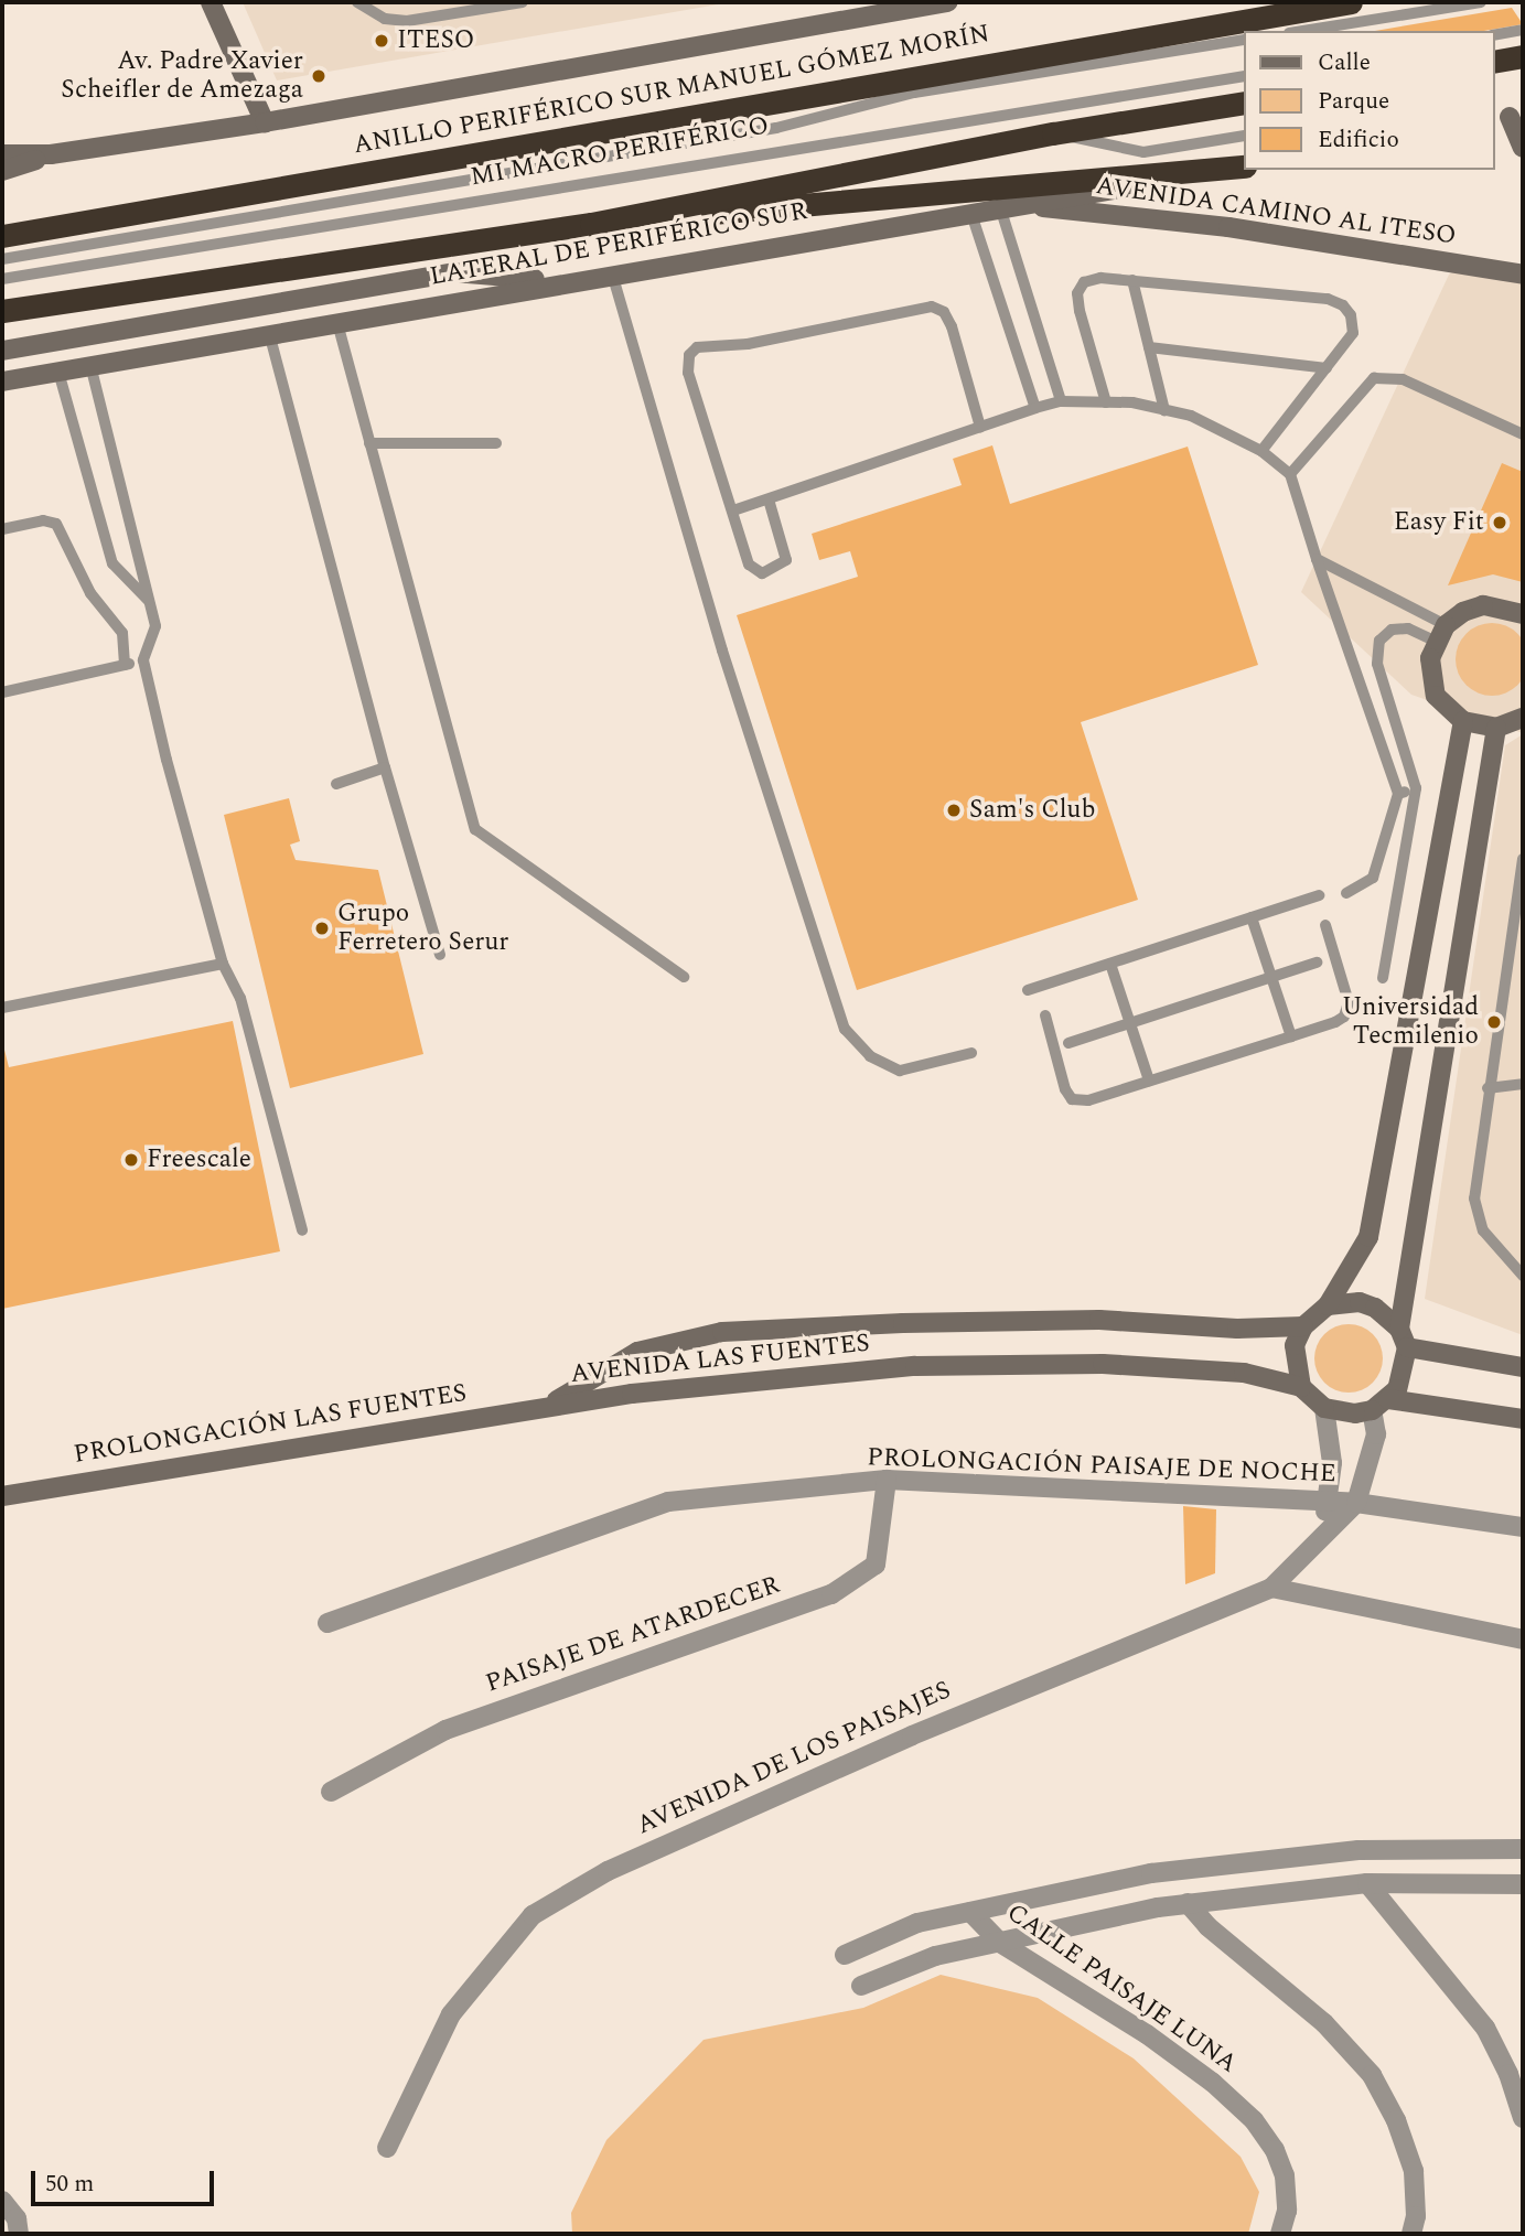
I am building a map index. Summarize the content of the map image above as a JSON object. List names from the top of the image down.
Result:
{
  "streets": {
    "highway": ["ANILLO PERIFÉRICO SUR MANUEL GÓMEZ MORÍN"],
    "street": [
      "AVENIDA CAMINO AL ITESO",
      "LATERAL DE PERIFÉRICO SUR",
      "AVENIDA LAS FUENTES",
      "PROLONGACIÓN LAS FUENTES",
      "PROLONGACIÓN PAISAJE DE NOCHE",
      "PAISAJE DE ATARDECER",
      "AVENIDA DE LOS PAISAJES",
      "CALLE PAISAJE LUNA"
    ],
    "lane": ["MI MACRO PERIFÉRICO"]
  },
  "crossings": [
    ["AVENIDA CAMINO AL ITESO", "LATERAL DE PERIFÉRICO SUR"],
    ["AVENIDA LAS FUENTES", "PROLONGACIÓN LAS FUENTES"],
    ["PROLONGACIÓN PAISAJE DE NOCHE", "PAISAJE DE ATARDECER"],
    ["PROLONGACIÓN PAISAJE DE NOCHE", "AVENIDA DE LOS PAISAJES"]
  ],
  "places": [
    "ITESO",
    "Av. Padre Xavier Scheifler de Amezaga",
    "Easy Fit",
    "Sam's Club",
    "Grupo Ferretero Serur",
    "Universidad Tecmilenio",
    "Freescale"
  ],
  "legend": ["Calle", "Parque", "Edificio"],
  "scale_bar": "50 m"
}
